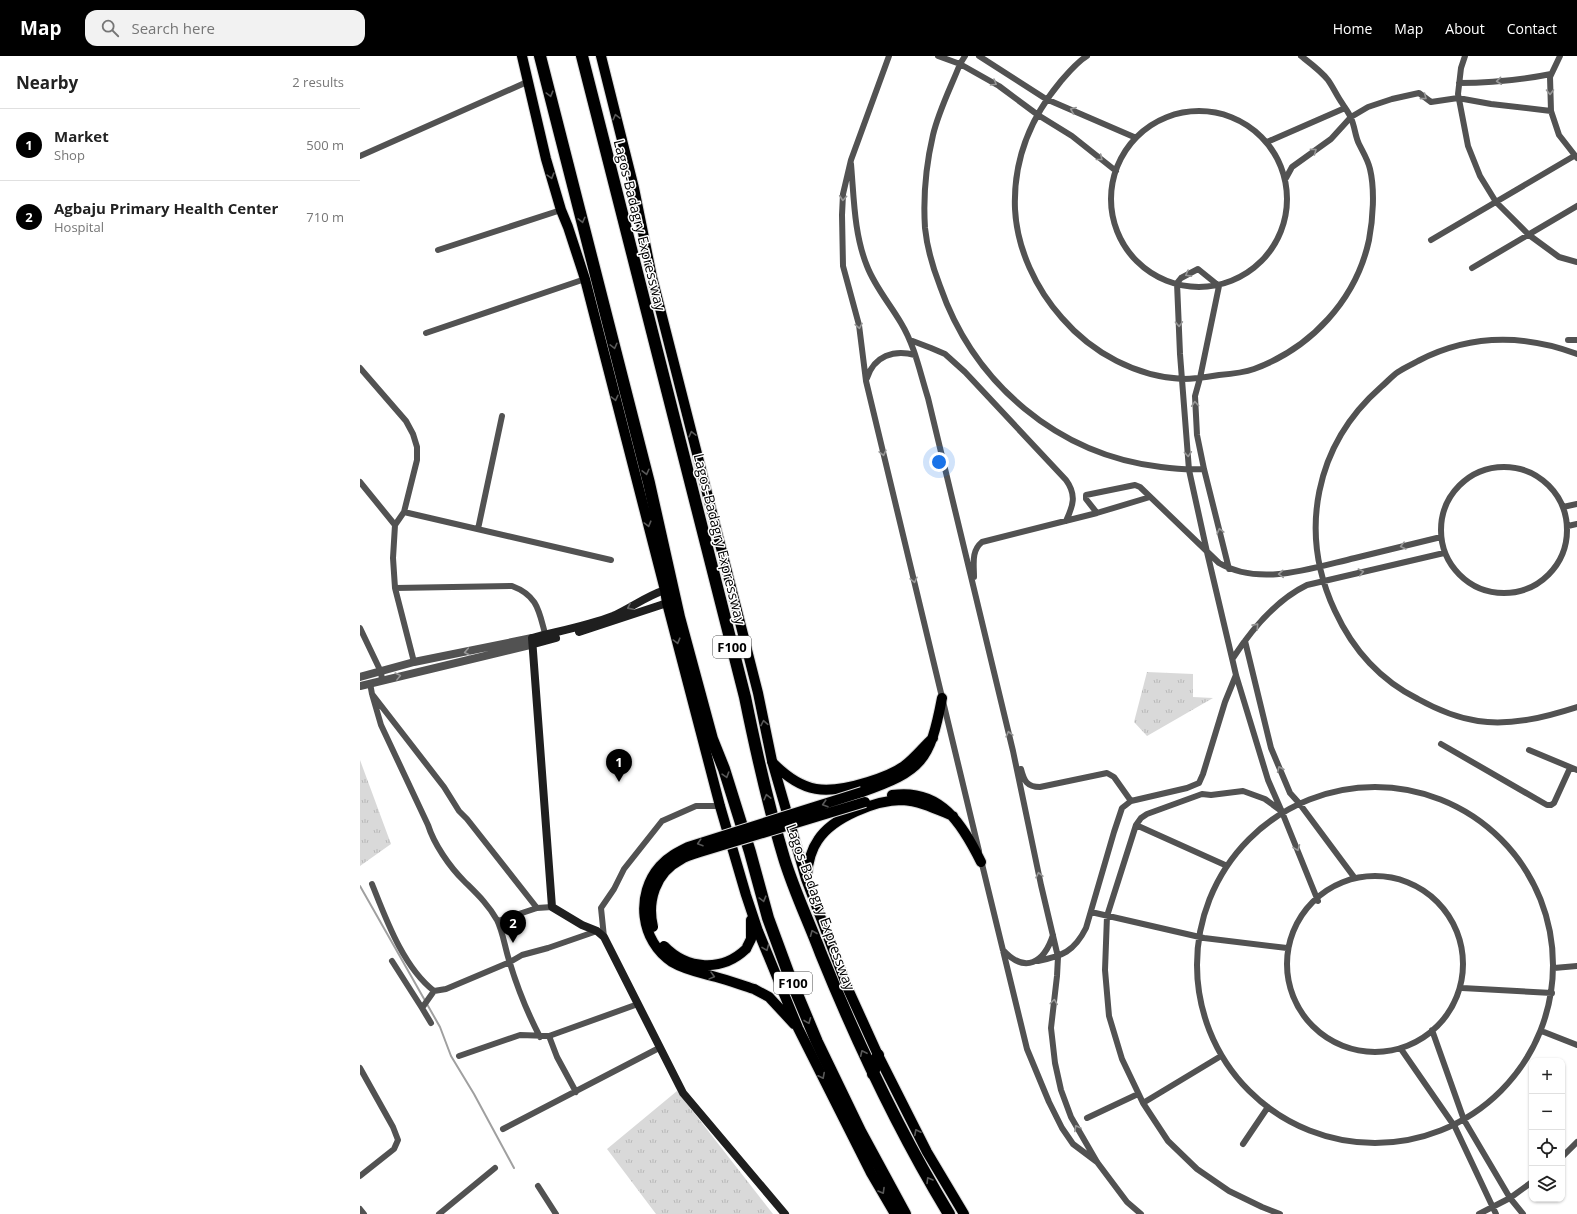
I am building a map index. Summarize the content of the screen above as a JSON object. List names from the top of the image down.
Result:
{
  "streets": {
    "highway": ["Lagos-Badagry Expressway", "F100"]
  },
  "page": {
    "header": "Map",
    "search": "Search here",
    "nav": [
      "Home",
      "Map",
      "About",
      "Contact"
    ],
    "heading": ["Nearby", "2 results"],
    "list": [
      {
        "mark": "1",
        "name": "Market",
        "note": "Shop",
        "value": "500 m"
      },
      {
        "mark": "2",
        "name": "Agbaju Primary Health Center",
        "note": "Hospital",
        "value": "710 m"
      }
    ],
    "pins": ["1", "2"],
    "map_buttons": ["+", "−"]
  }
}
